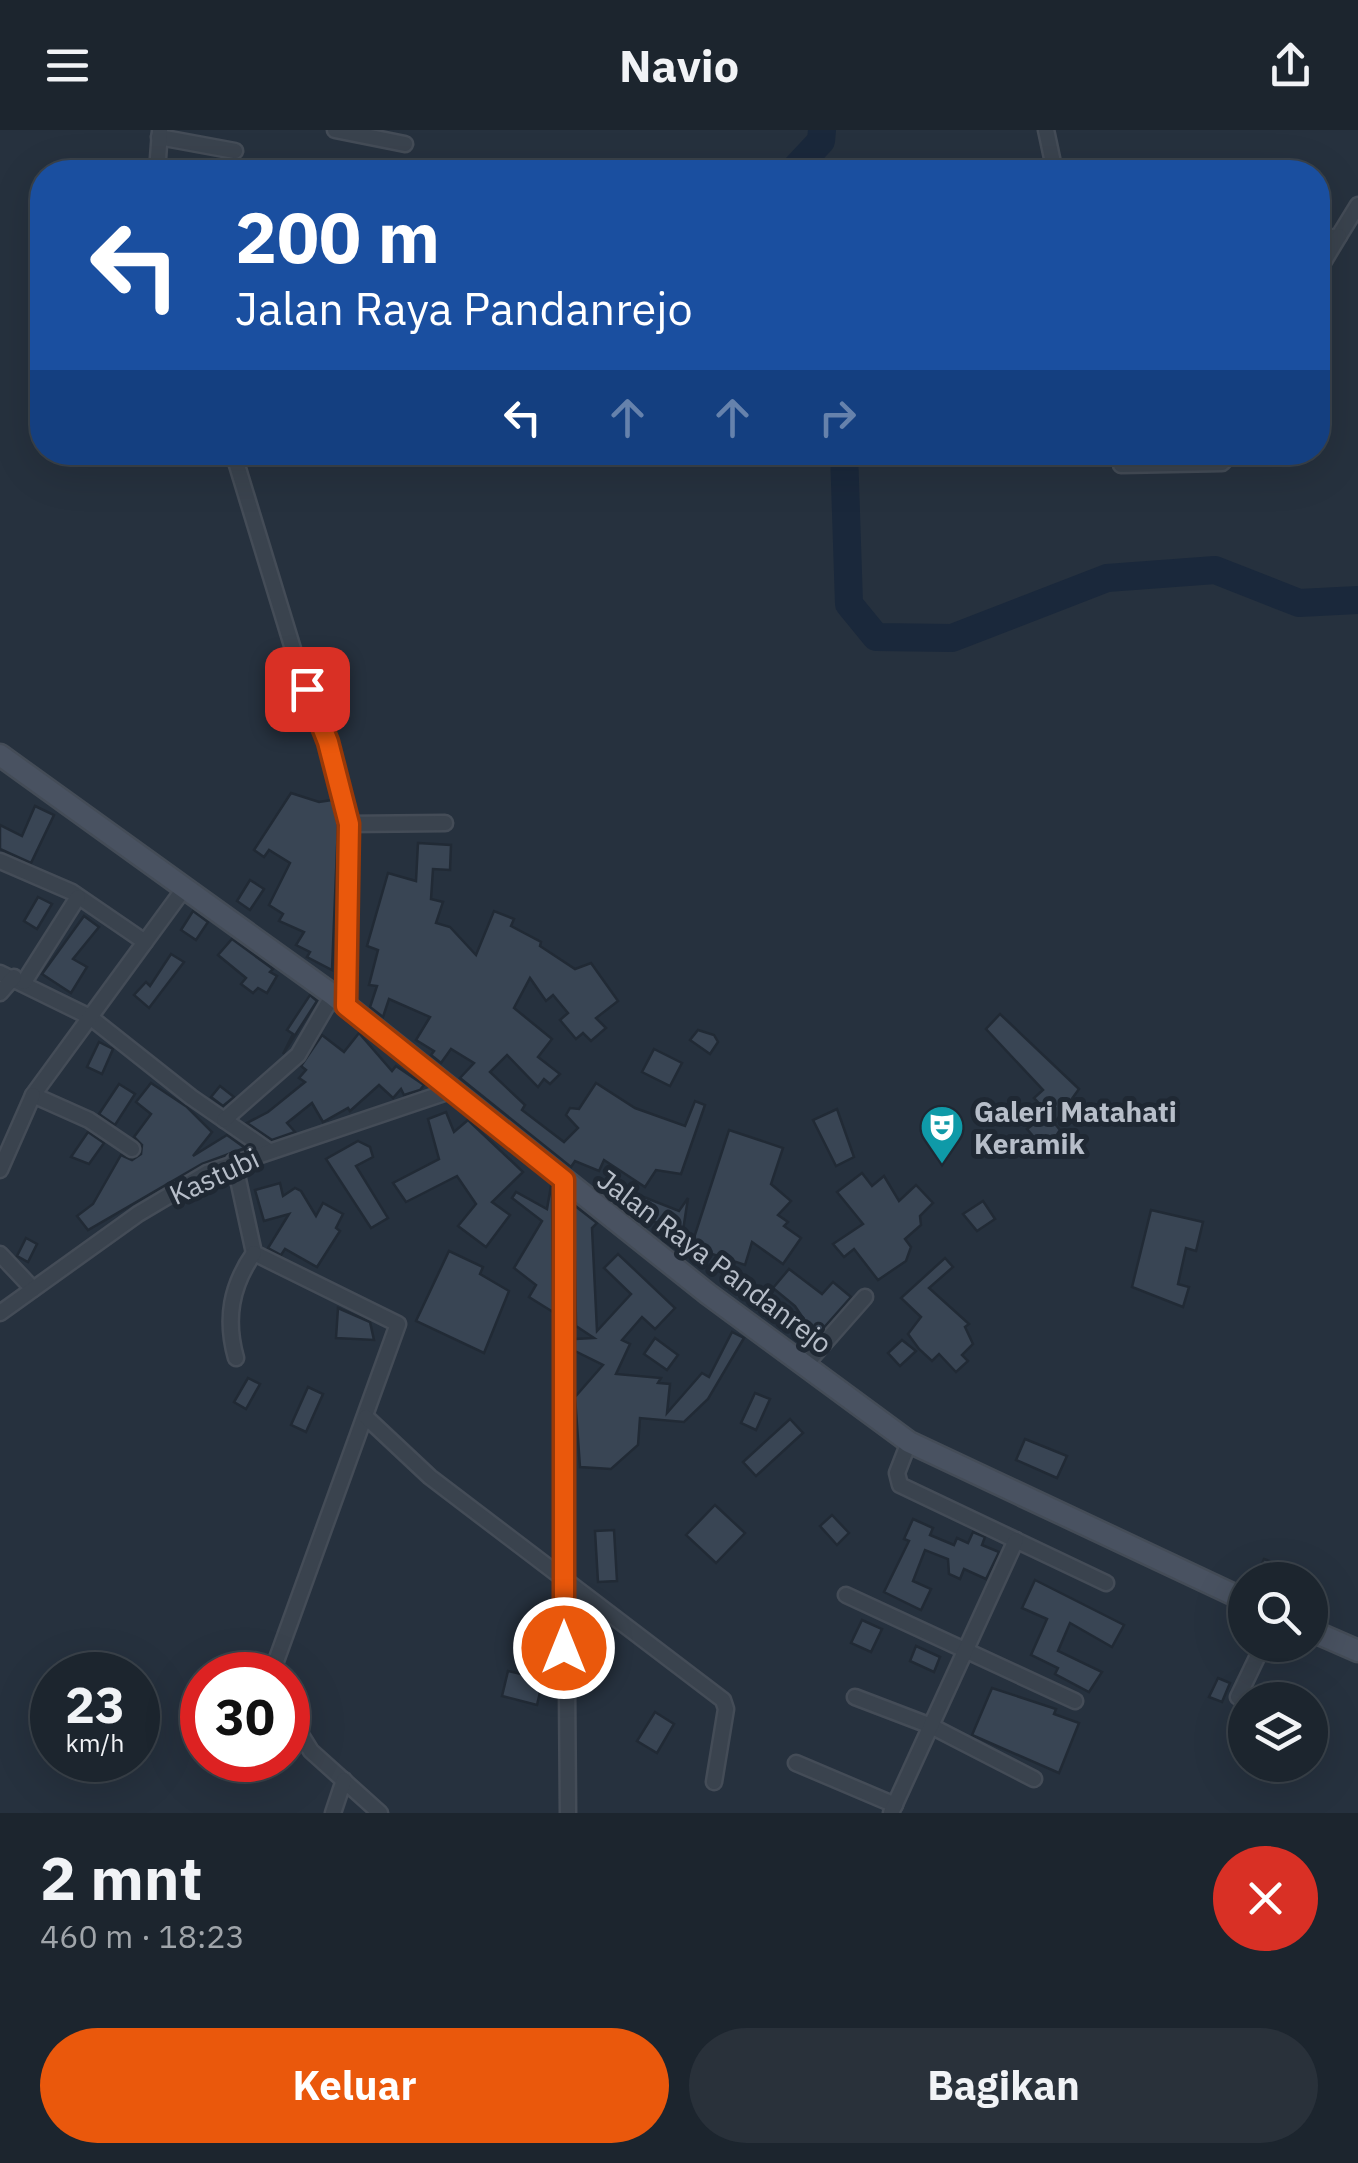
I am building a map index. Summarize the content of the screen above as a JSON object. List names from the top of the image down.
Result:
{
  "streets": {
    "main road": ["Jalan Raya Pandanrejo"],
    "street": ["Kastubi"]
  },
  "crossings": [
    ["Kastubi", "Jalan Raya Pandanrejo"]
  ],
  "places": {
    "theatre": ["Galeri Matahati Keramik"]
  },
  "page": {
    "header": "Navio",
    "turn": ["200 m", "Jalan Raya Pandanrejo"],
    "speed": "23 km/h",
    "limit": "30",
    "heading": ["2 mnt", "460 m · 18:23"],
    "buttons": ["Keluar", "Bagikan"]
  }
}
